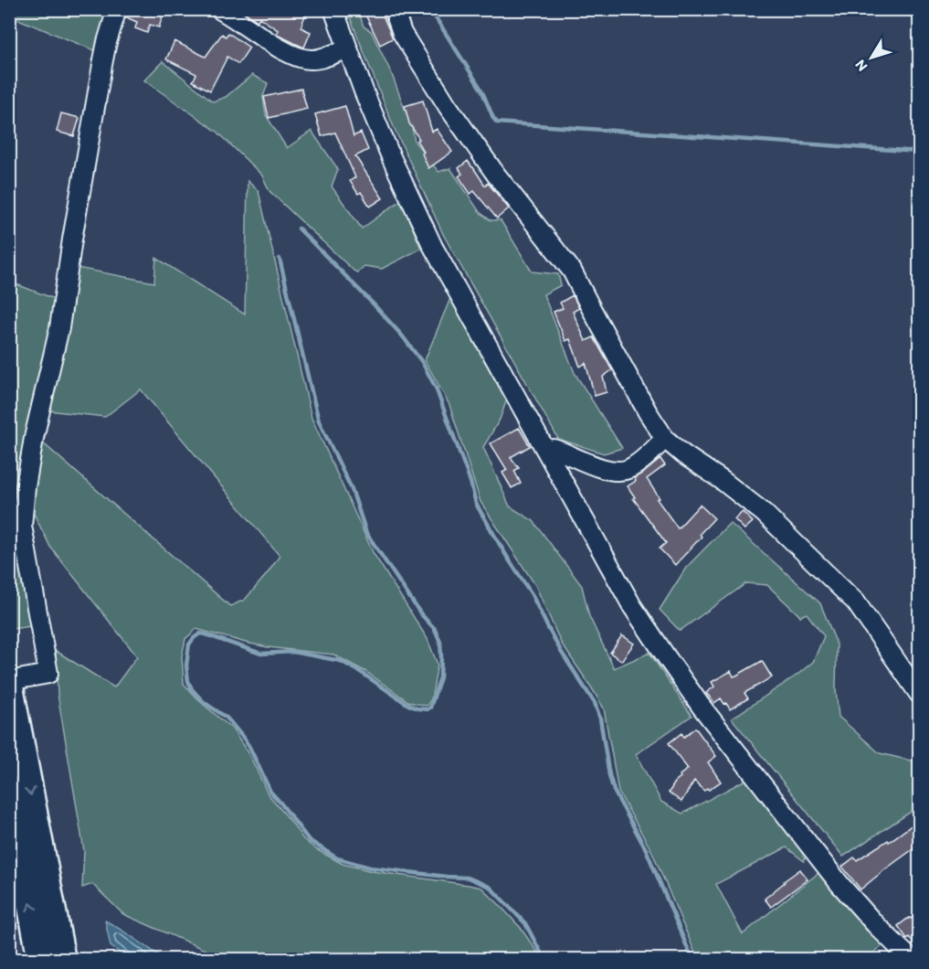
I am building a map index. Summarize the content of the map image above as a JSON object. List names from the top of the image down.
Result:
{
  "north": "bottom left"
}
